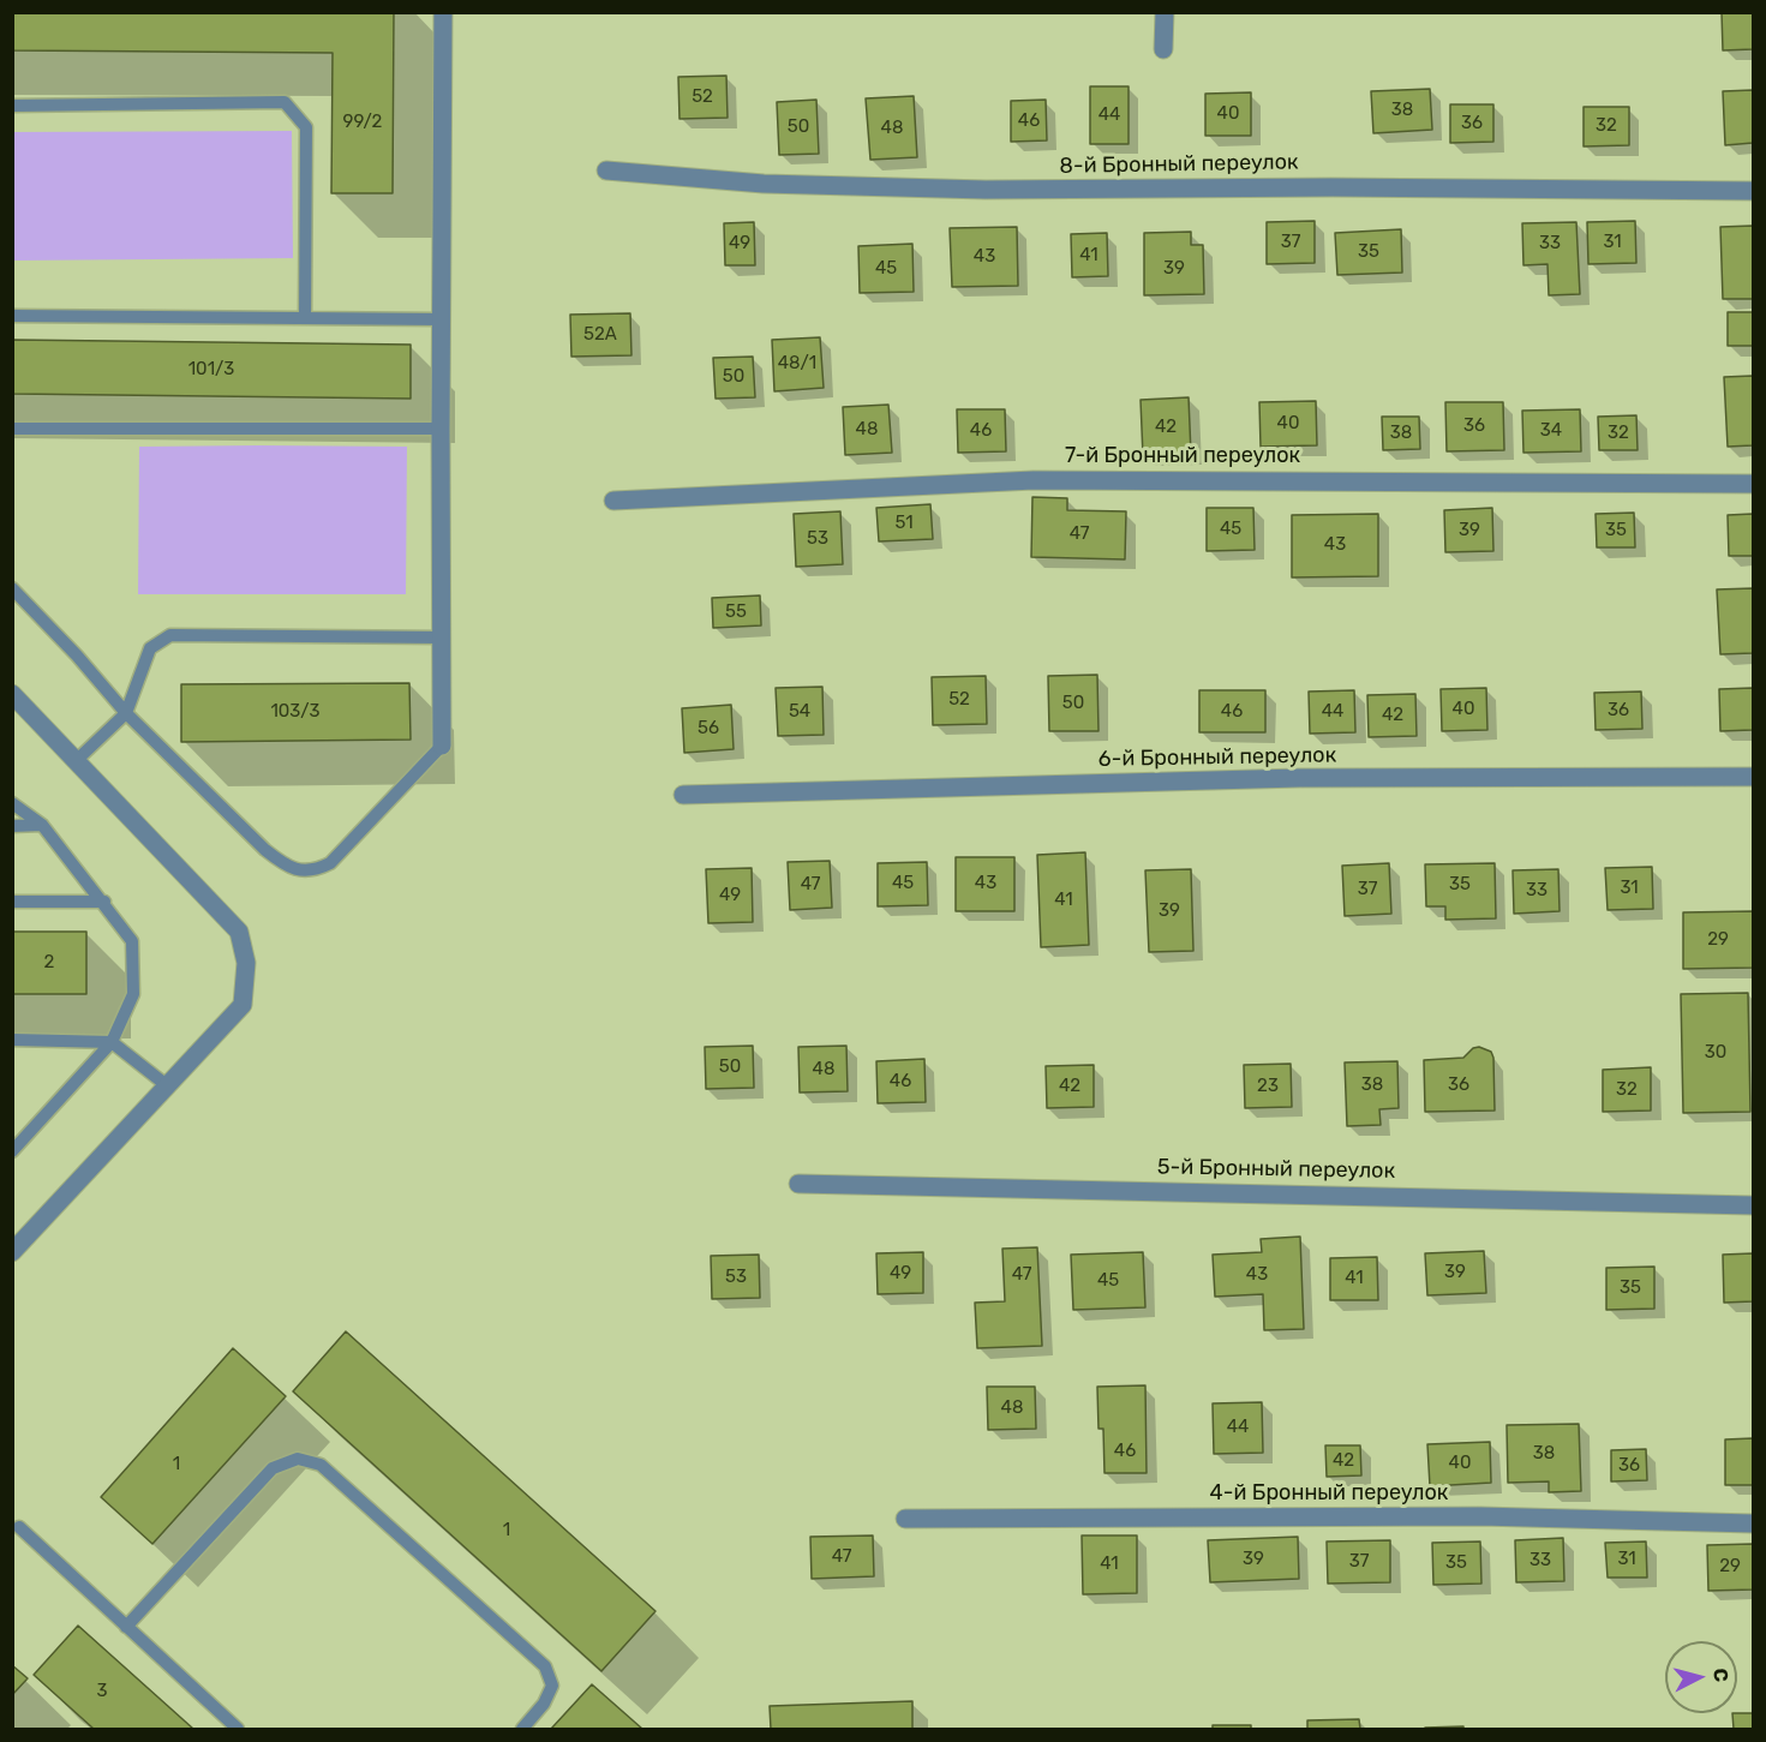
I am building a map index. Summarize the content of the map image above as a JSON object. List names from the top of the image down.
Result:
{
  "streets": {
    "street": [
      "8-й Бронный переулок",
      "7-й Бронный переулок",
      "6-й Бронный переулок",
      "5-й Бронный переулок",
      "4-й Бронный переулок"
    ]
  },
  "house_numbers": [
    "52",
    "38",
    "40",
    "44",
    "46",
    "99/2",
    "36",
    "32",
    "50",
    "48",
    "37",
    "31",
    "49",
    "33",
    "35",
    "41",
    "43",
    "45",
    "39",
    "52А",
    "48/1",
    "101/3",
    "50",
    "40",
    "36",
    "42",
    "48",
    "46",
    "34",
    "38",
    "32",
    "51",
    "45",
    "39",
    "35",
    "47",
    "53",
    "43",
    "55",
    "52",
    "50",
    "40",
    "36",
    "103/3",
    "54",
    "46",
    "44",
    "42",
    "56",
    "45",
    "43",
    "47",
    "35",
    "31",
    "37",
    "33",
    "49",
    "41",
    "39",
    "29",
    "2",
    "30",
    "50",
    "48",
    "46",
    "38",
    "36",
    "42",
    "23",
    "32",
    "39",
    "49",
    "47",
    "43",
    "53",
    "41",
    "45",
    "35",
    "48",
    "44",
    "46",
    "38",
    "42",
    "40",
    "1",
    "36",
    "1",
    "47",
    "39",
    "31",
    "33",
    "37",
    "35",
    "41",
    "29",
    "3"
  ],
  "north": "right"
}
